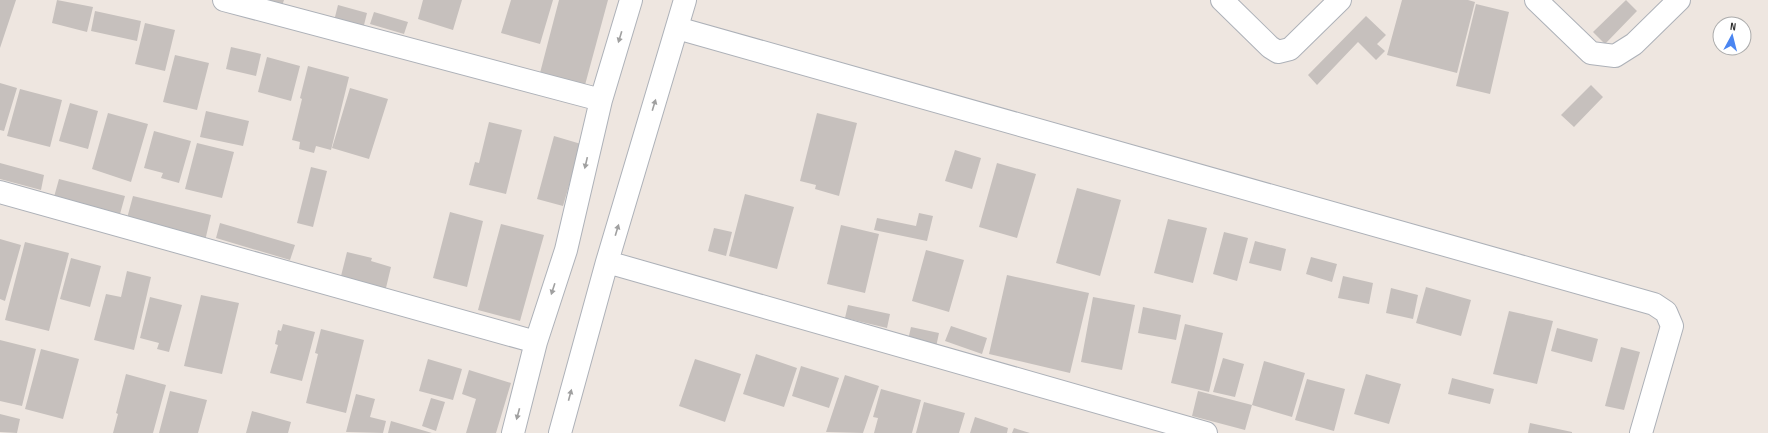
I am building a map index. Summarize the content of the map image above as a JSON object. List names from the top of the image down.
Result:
{
  "north": "top"
}
